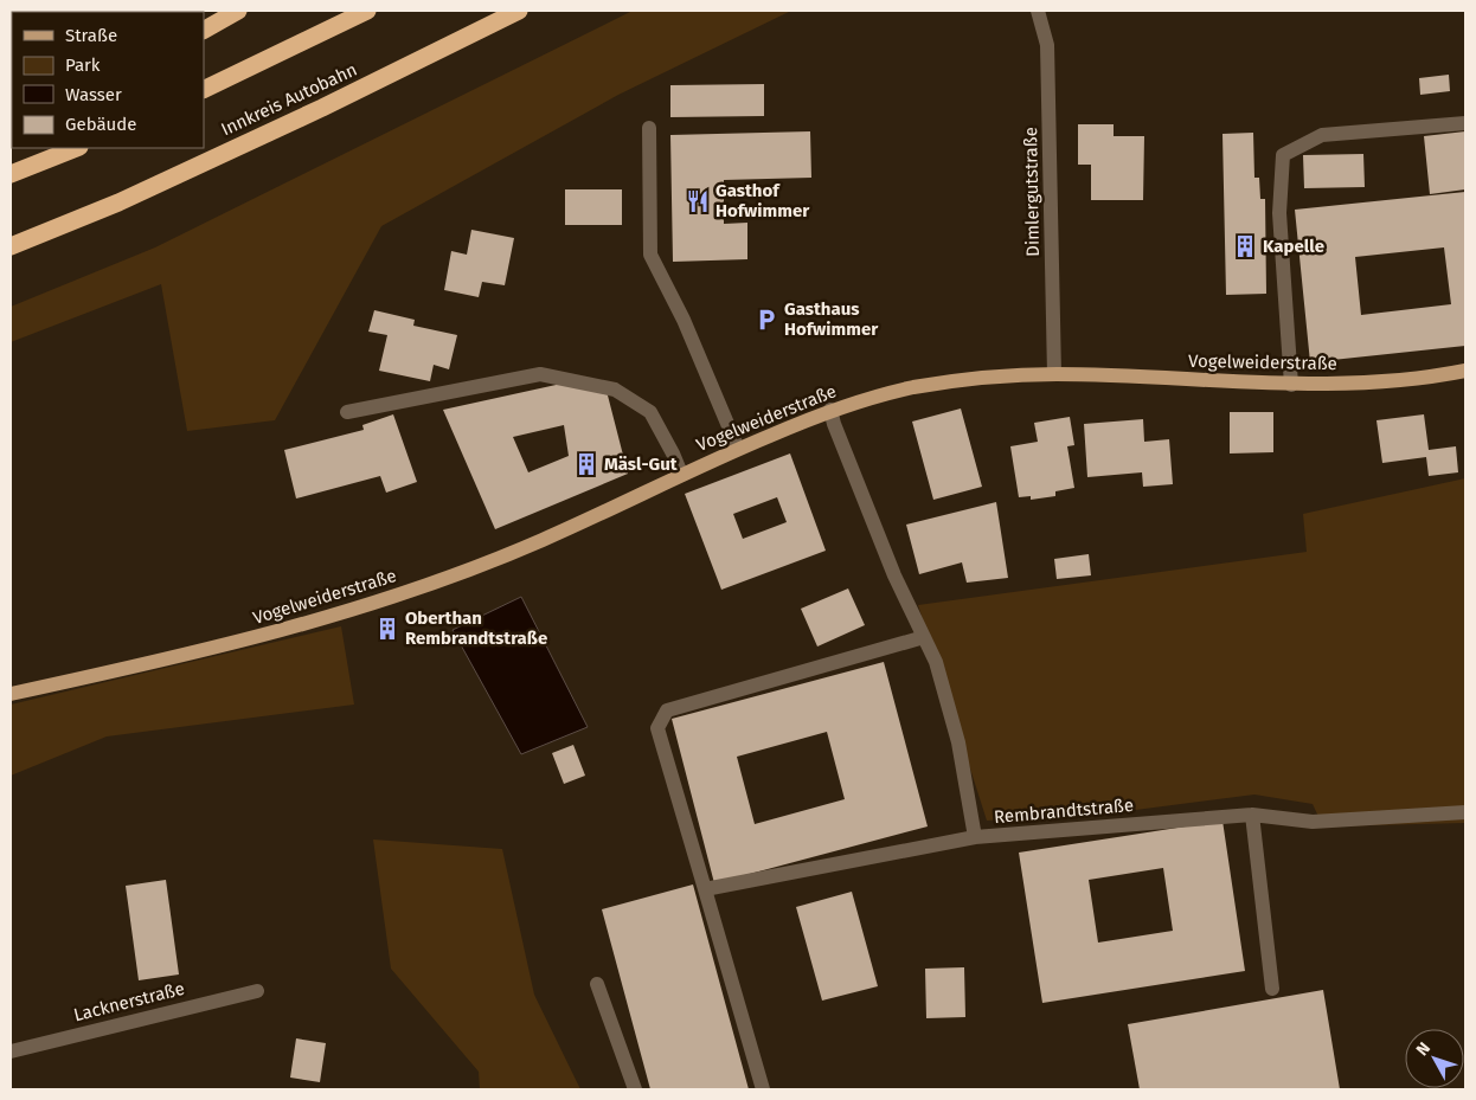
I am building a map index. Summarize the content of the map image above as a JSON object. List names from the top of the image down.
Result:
{
  "streets": {
    "highway": ["Innkreis Autobahn"],
    "main road": ["Vogelweiderstraße"],
    "street": ["Dimlergutstraße", "Rembrandtstraße", "Lacknerstraße"]
  },
  "crossings": [
    ["Dimlergutstraße", "Vogelweiderstraße"],
    ["Vogelweiderstraße", "Rembrandtstraße"]
  ],
  "places": {
    "restaurant": ["Gasthof Hofwimmer"],
    "building": ["Kapelle", "Mäsl-Gut", "Oberthan Rembrandtstraße"],
    "parking": ["Gasthaus Hofwimmer"]
  },
  "legend": [
    "Straße",
    "Park",
    "Wasser",
    "Gebäude"
  ],
  "north": "top left"
}
